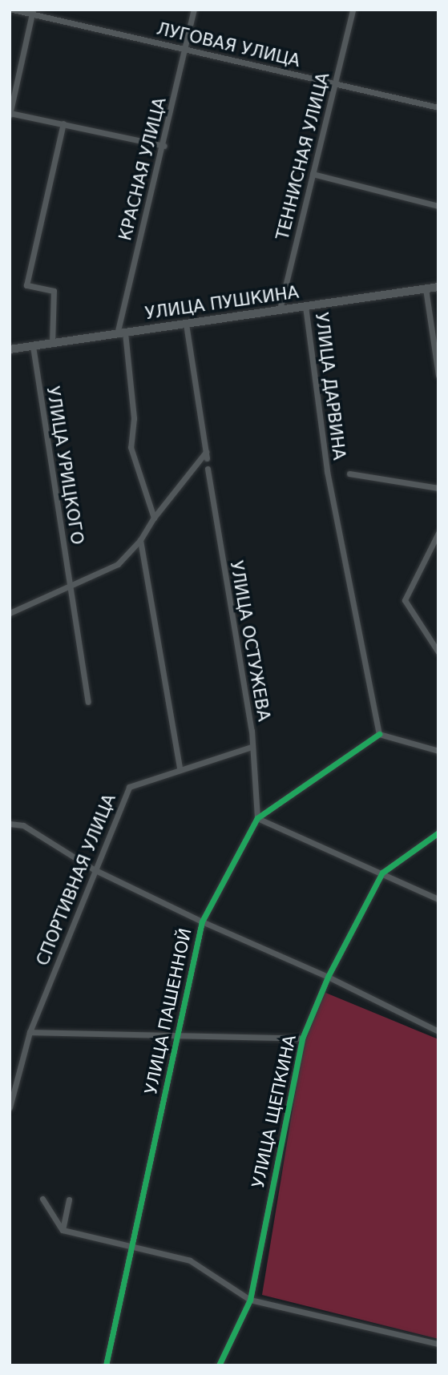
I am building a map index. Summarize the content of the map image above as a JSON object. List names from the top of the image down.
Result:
{
  "streets": {
    "main road": ["УЛИЦА ПУШКИНА"],
    "street": [
      "ЛУГОВАЯ УЛИЦА",
      "ТЕННИСНАЯ УЛИЦА",
      "КРАСНАЯ УЛИЦА",
      "УЛИЦА ДАРВИНА",
      "УЛИЦА УРИЦКОГО",
      "УЛИЦА ОСТУЖЕВА",
      "СПОРТИВНАЯ УЛИЦА",
      "УЛИЦА ПАШЕННОЙ",
      "УЛИЦА ЩЕПКИНА"
    ]
  },
  "crossings": [
    ["ЛУГОВАЯ УЛИЦА", "ТЕННИСНАЯ УЛИЦА"],
    ["ЛУГОВАЯ УЛИЦА", "КРАСНАЯ УЛИЦА"],
    ["ТЕННИСНАЯ УЛИЦА", "УЛИЦА ПУШКИНА"],
    ["КРАСНАЯ УЛИЦА", "УЛИЦА ПУШКИНА"],
    ["УЛИЦА ПУШКИНА", "УЛИЦА ДАРВИНА"],
    ["УЛИЦА ПУШКИНА", "УЛИЦА УРИЦКОГО"],
    ["УЛИЦА ДАРВИНА", "УЛИЦА ПАШЕННОЙ"],
    ["УЛИЦА ОСТУЖЕВА", "СПОРТИВНАЯ УЛИЦА"],
    ["УЛИЦА ОСТУЖЕВА", "УЛИЦА ПАШЕННОЙ"]
  ]
}
